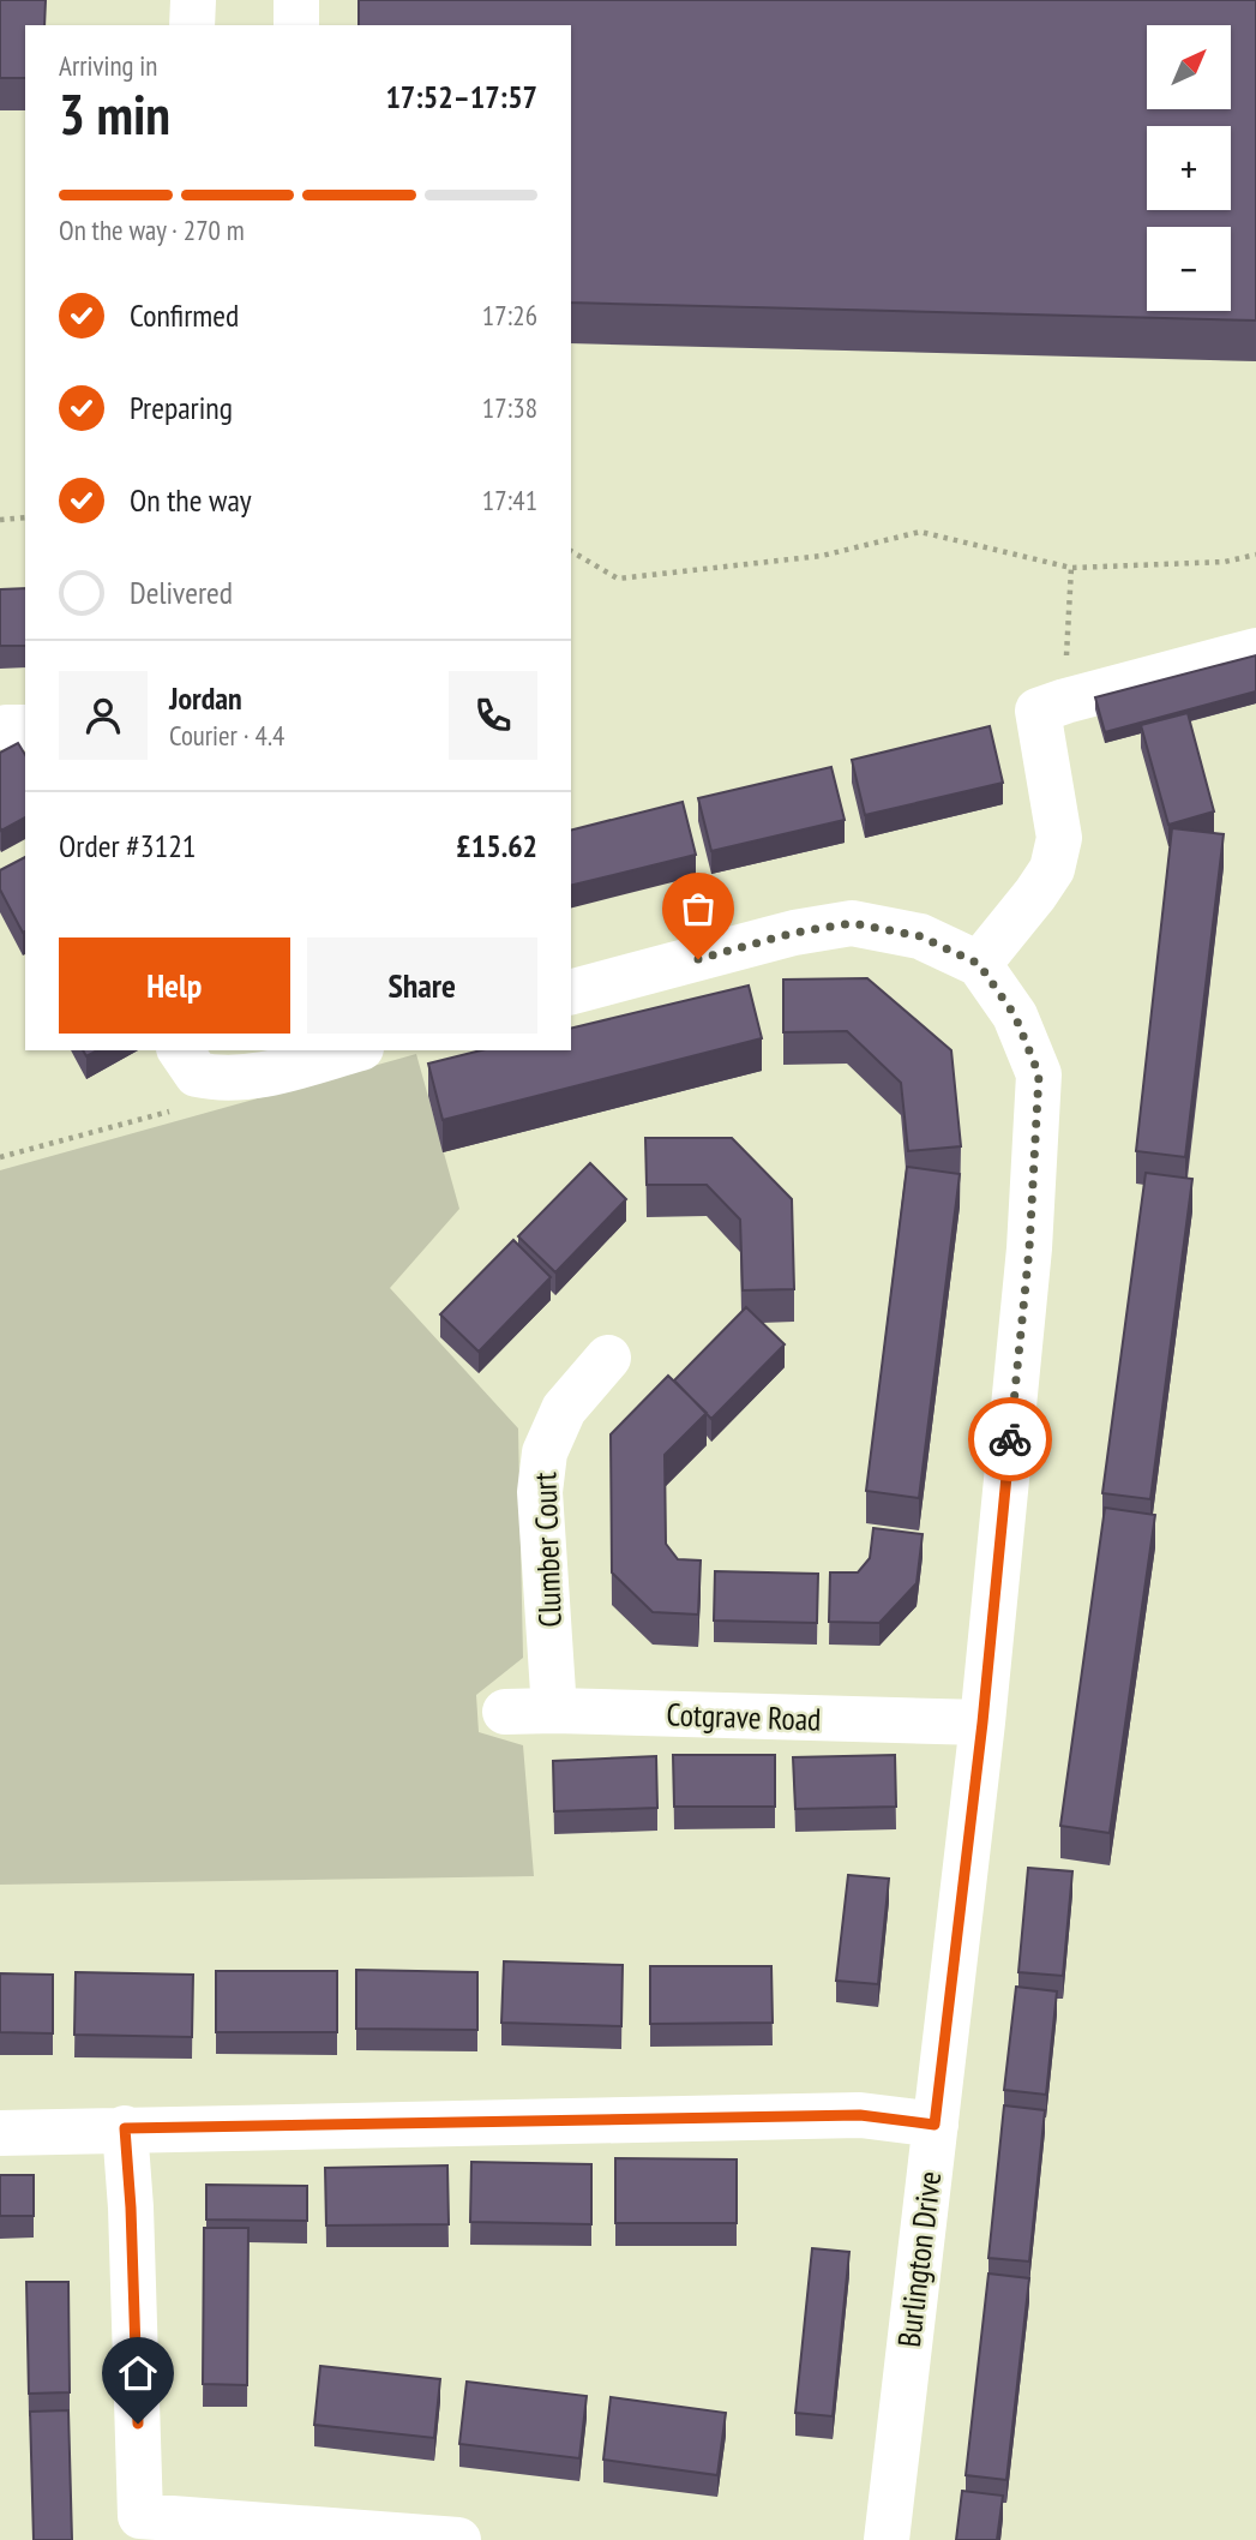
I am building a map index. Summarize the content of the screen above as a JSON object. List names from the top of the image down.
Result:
{
  "streets": {
    "street": ["Clumber Court", "Cotgrave Road", "Burlington Drive"]
  },
  "crossings": [
    ["Clumber Court", "Cotgrave Road"],
    ["Cotgrave Road", "Burlington Drive"]
  ],
  "north": "top right",
  "page": {
    "map_buttons": ["+", "−"],
    "heading": ["3 min", "Arriving in", "17:52–17:57"],
    "panel": [
      "Jordan",
      "Courier · 4.4",
      "Order #3121",
      "£15.62"
    ],
    "bar": "On the way · 270 m",
    "list": [
      ["Confirmed", "17:26"],
      ["Preparing", "17:38"],
      ["On the way", "17:41"],
      "Delivered"
    ],
    "buttons": ["Help", "Share"]
  }
}
